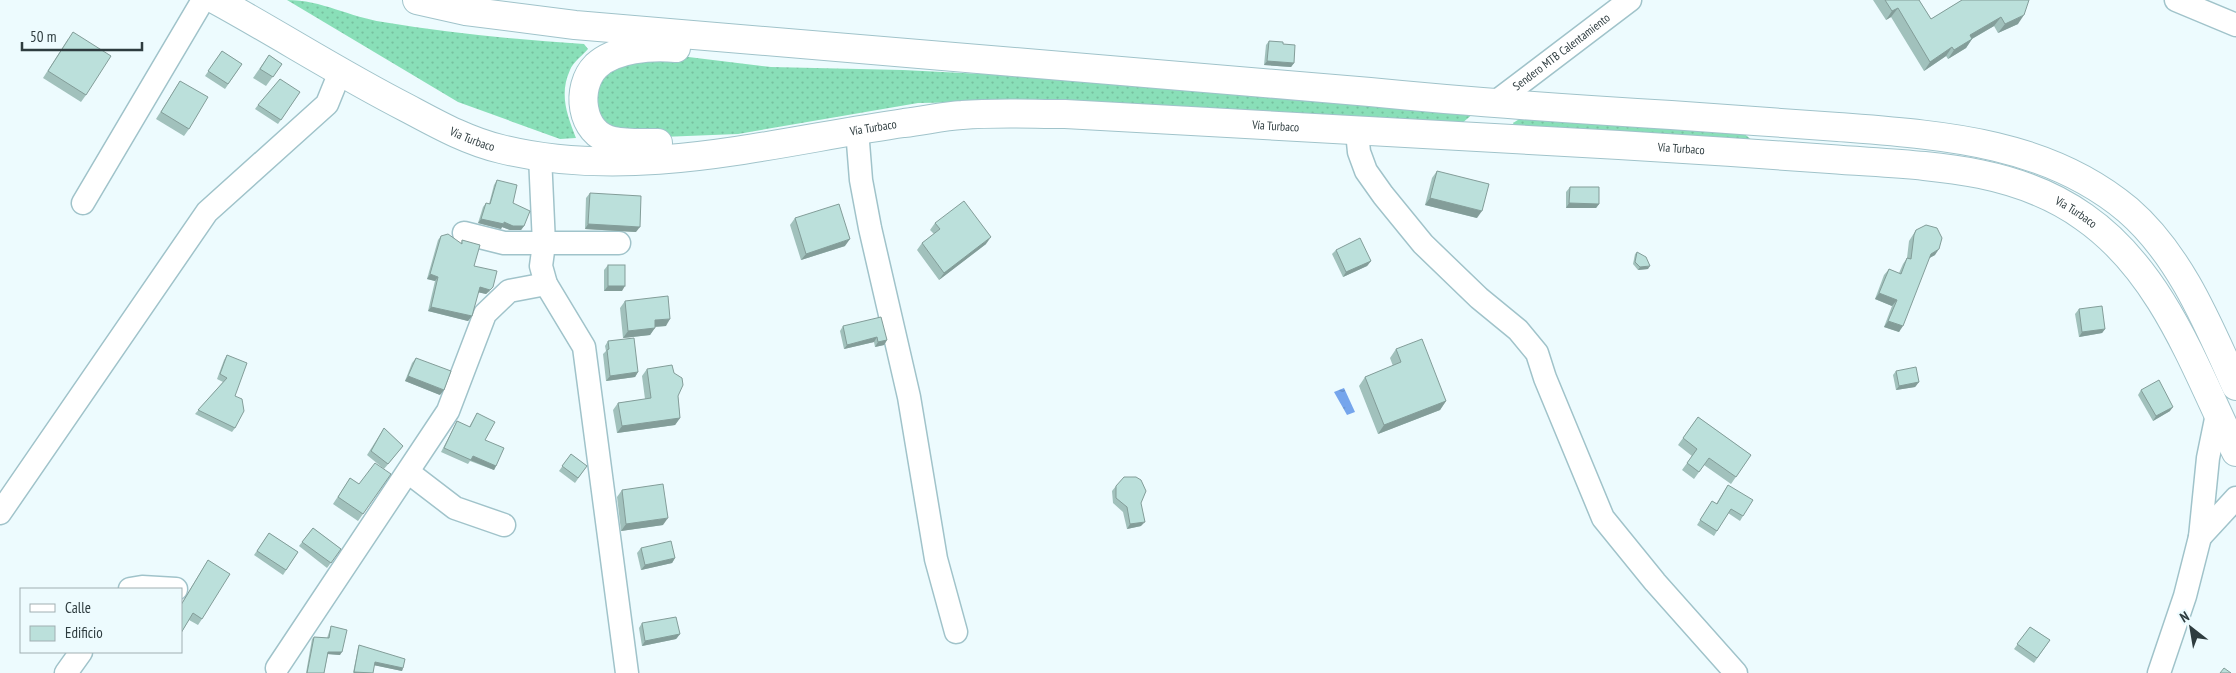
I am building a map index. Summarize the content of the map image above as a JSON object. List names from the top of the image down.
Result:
{
  "streets": {
    "highway": ["Vía Turbaco"],
    "street": ["Sendero MTB Calentamiento"]
  },
  "legend": ["Calle", "Edificio"],
  "scale_bar": "50 m",
  "north": "top left"
}
